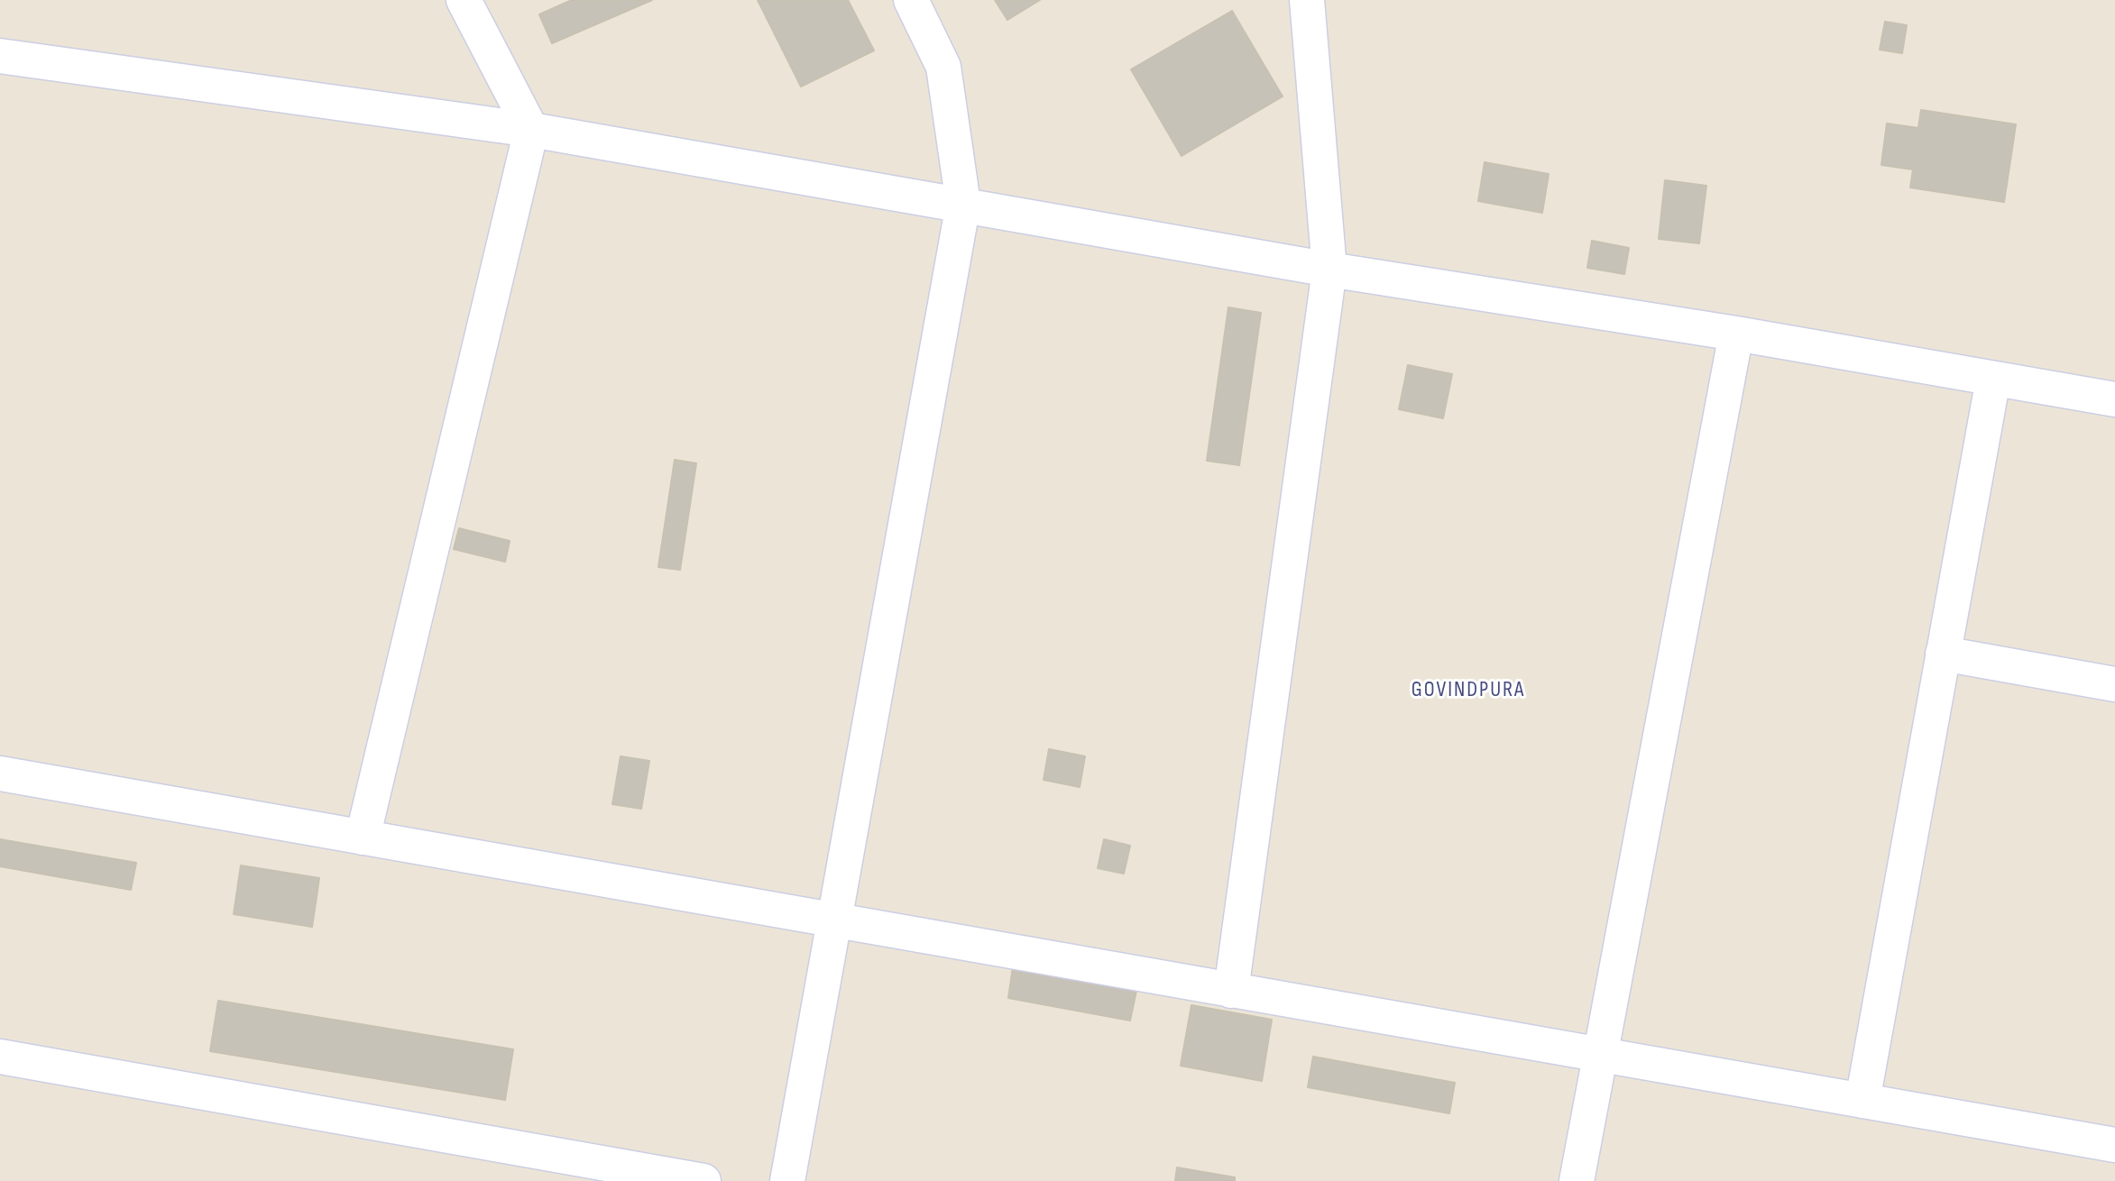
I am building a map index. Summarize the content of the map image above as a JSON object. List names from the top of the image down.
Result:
{
  "districts": ["GOVINDPURA"]
}
